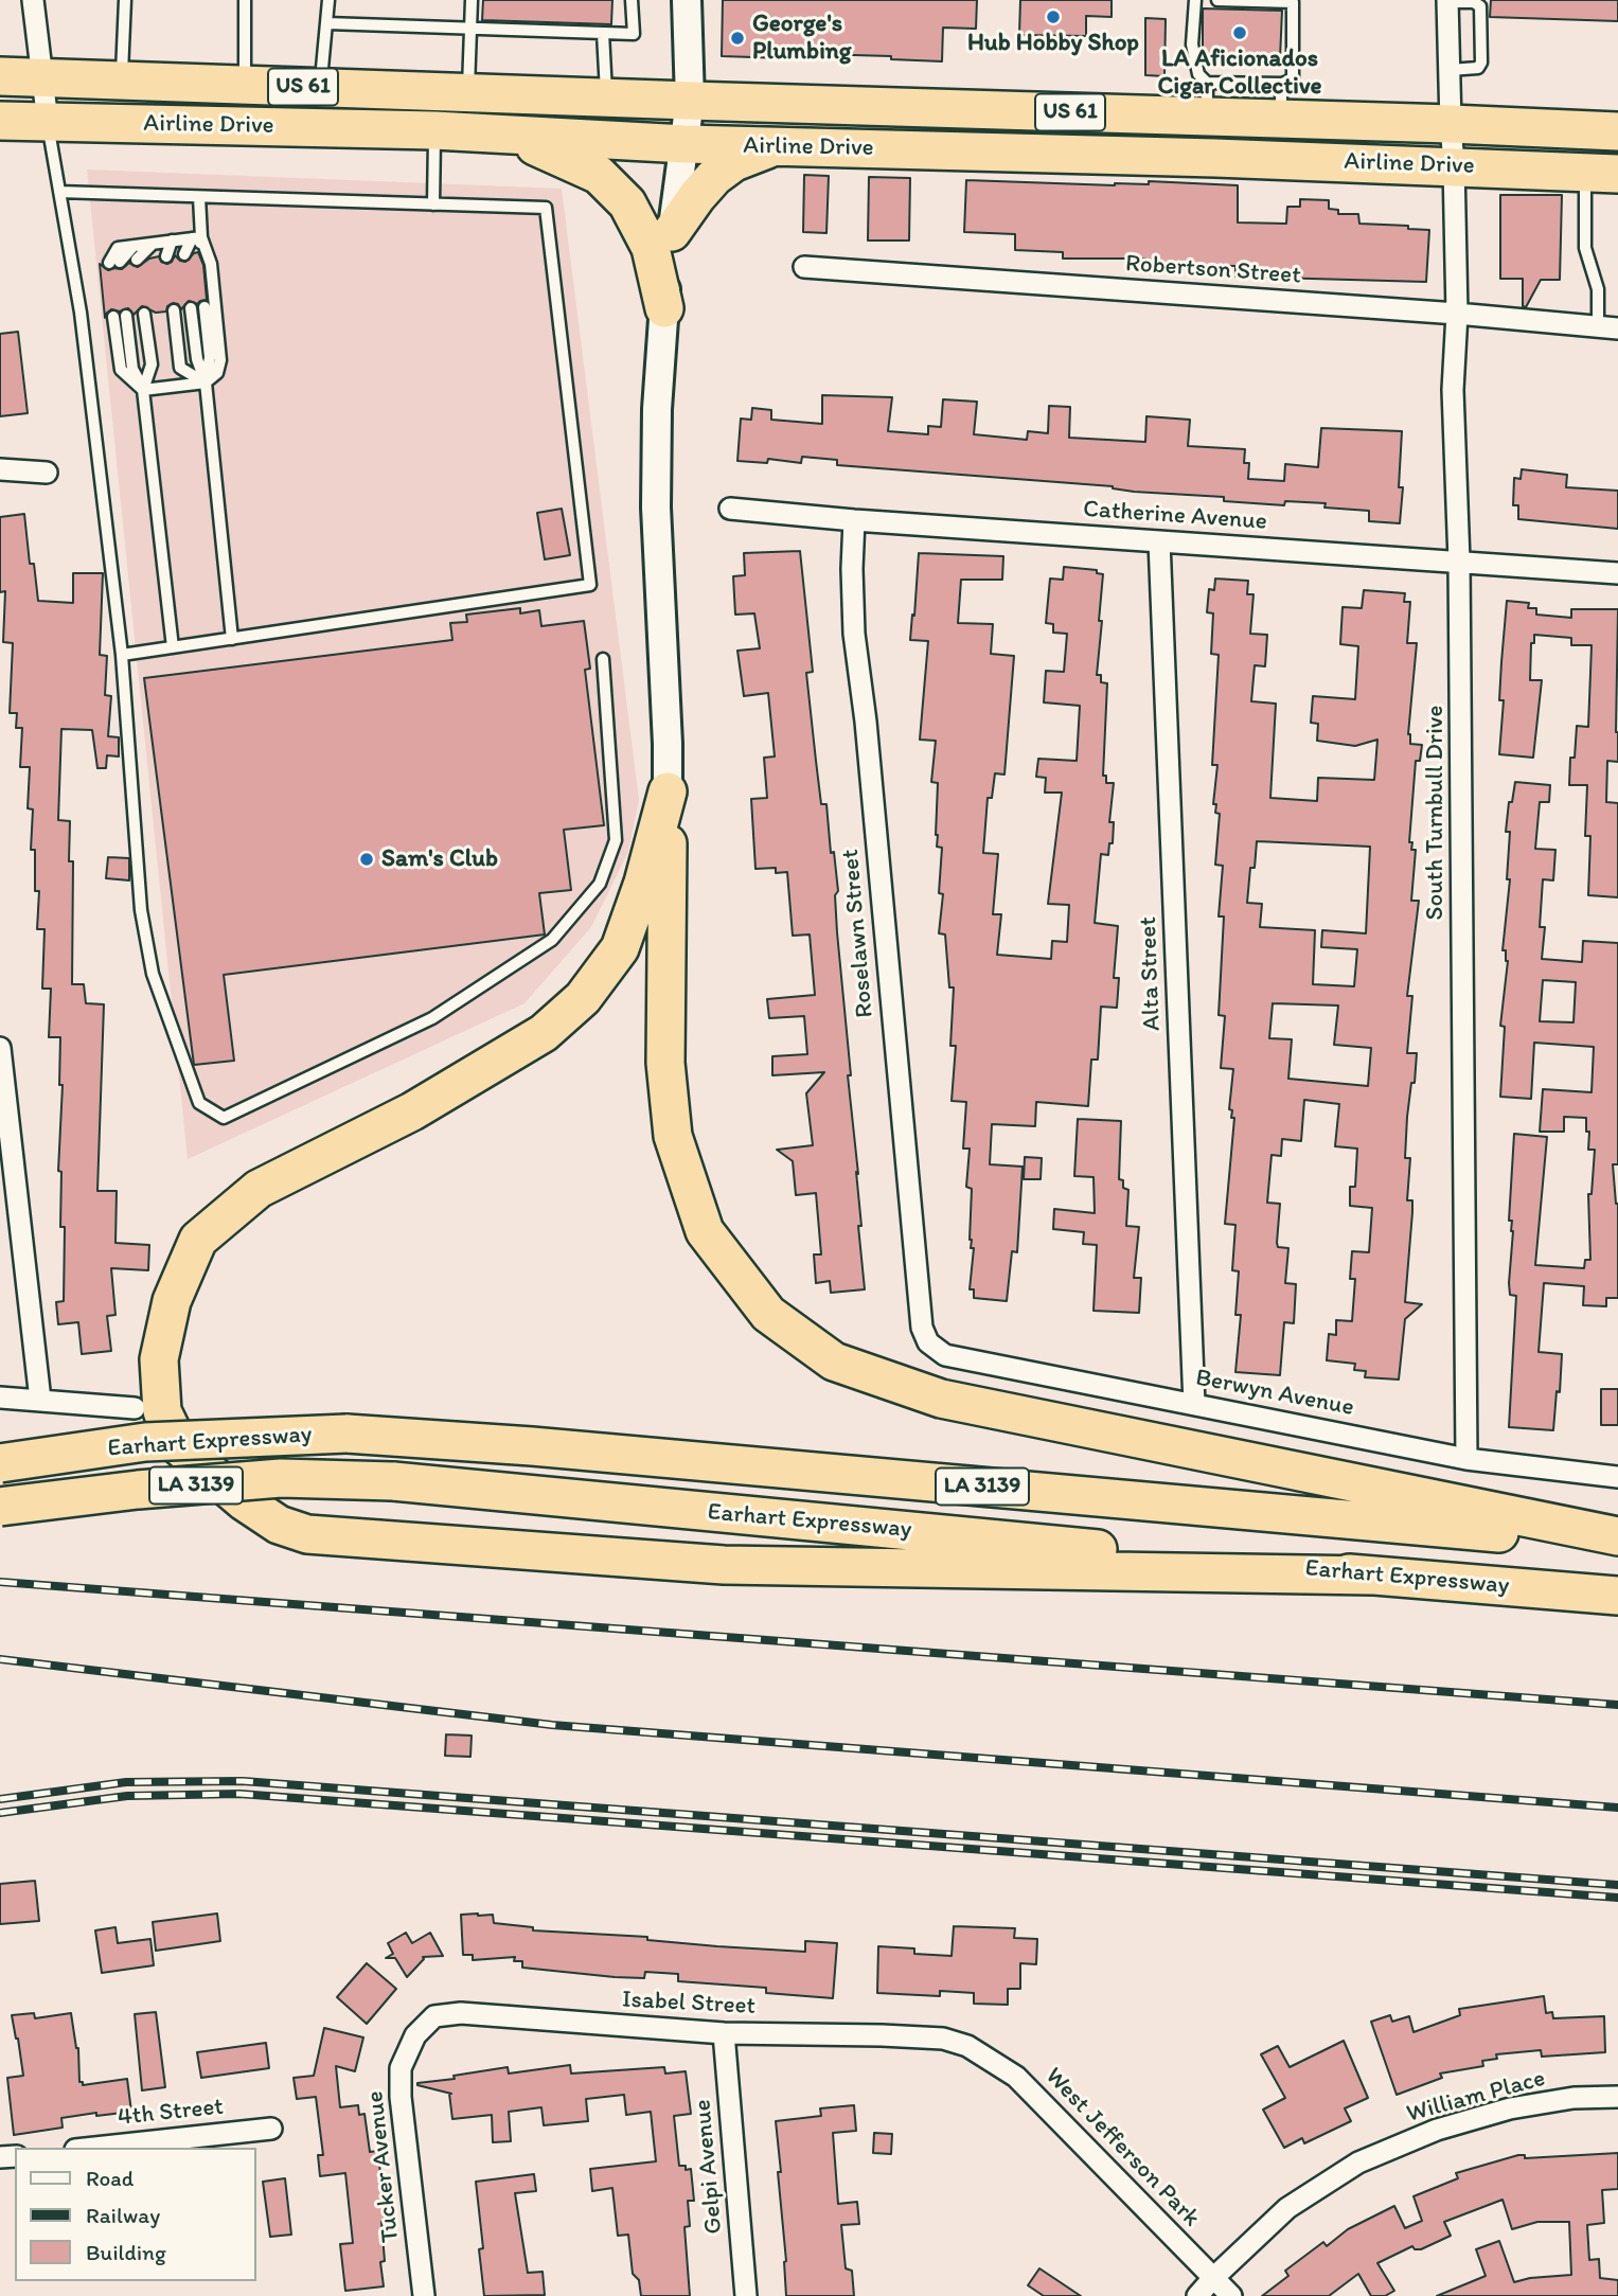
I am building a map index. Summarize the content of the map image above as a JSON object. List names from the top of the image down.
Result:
{
  "streets": {
    "highway": [
      "US 61",
      "Airline Drive",
      "Earhart Expressway",
      "LA 3139"
    ],
    "street": [
      "Robertson Street",
      "Catherine Avenue",
      "South Turnbull Drive",
      "Roselawn Street",
      "Alta Street",
      "Berwyn Avenue",
      "Isabel Street",
      "William Place",
      "4th Street",
      "West Jefferson Park",
      "Tucker Avenue",
      "Gelpi Avenue"
    ]
  },
  "crossings": [
    ["Airline Drive", "South Turnbull Drive"],
    ["Robertson Street", "South Turnbull Drive"],
    ["Catherine Avenue", "South Turnbull Drive"],
    ["Catherine Avenue", "Roselawn Street"],
    ["Catherine Avenue", "Alta Street"],
    ["South Turnbull Drive", "Berwyn Avenue"],
    ["Roselawn Street", "Berwyn Avenue"],
    ["Alta Street", "Berwyn Avenue"],
    ["Isabel Street", "West Jefferson Park"],
    ["Isabel Street", "Tucker Avenue"],
    ["Isabel Street", "Gelpi Avenue"],
    ["William Place", "West Jefferson Park"]
  ],
  "places": [
    "Hub Hobby Shop",
    "LA Aficionados Cigar Collective",
    "George's Plumbing",
    "Sam's Club"
  ],
  "legend": ["Road", "Railway", "Building"]
}
